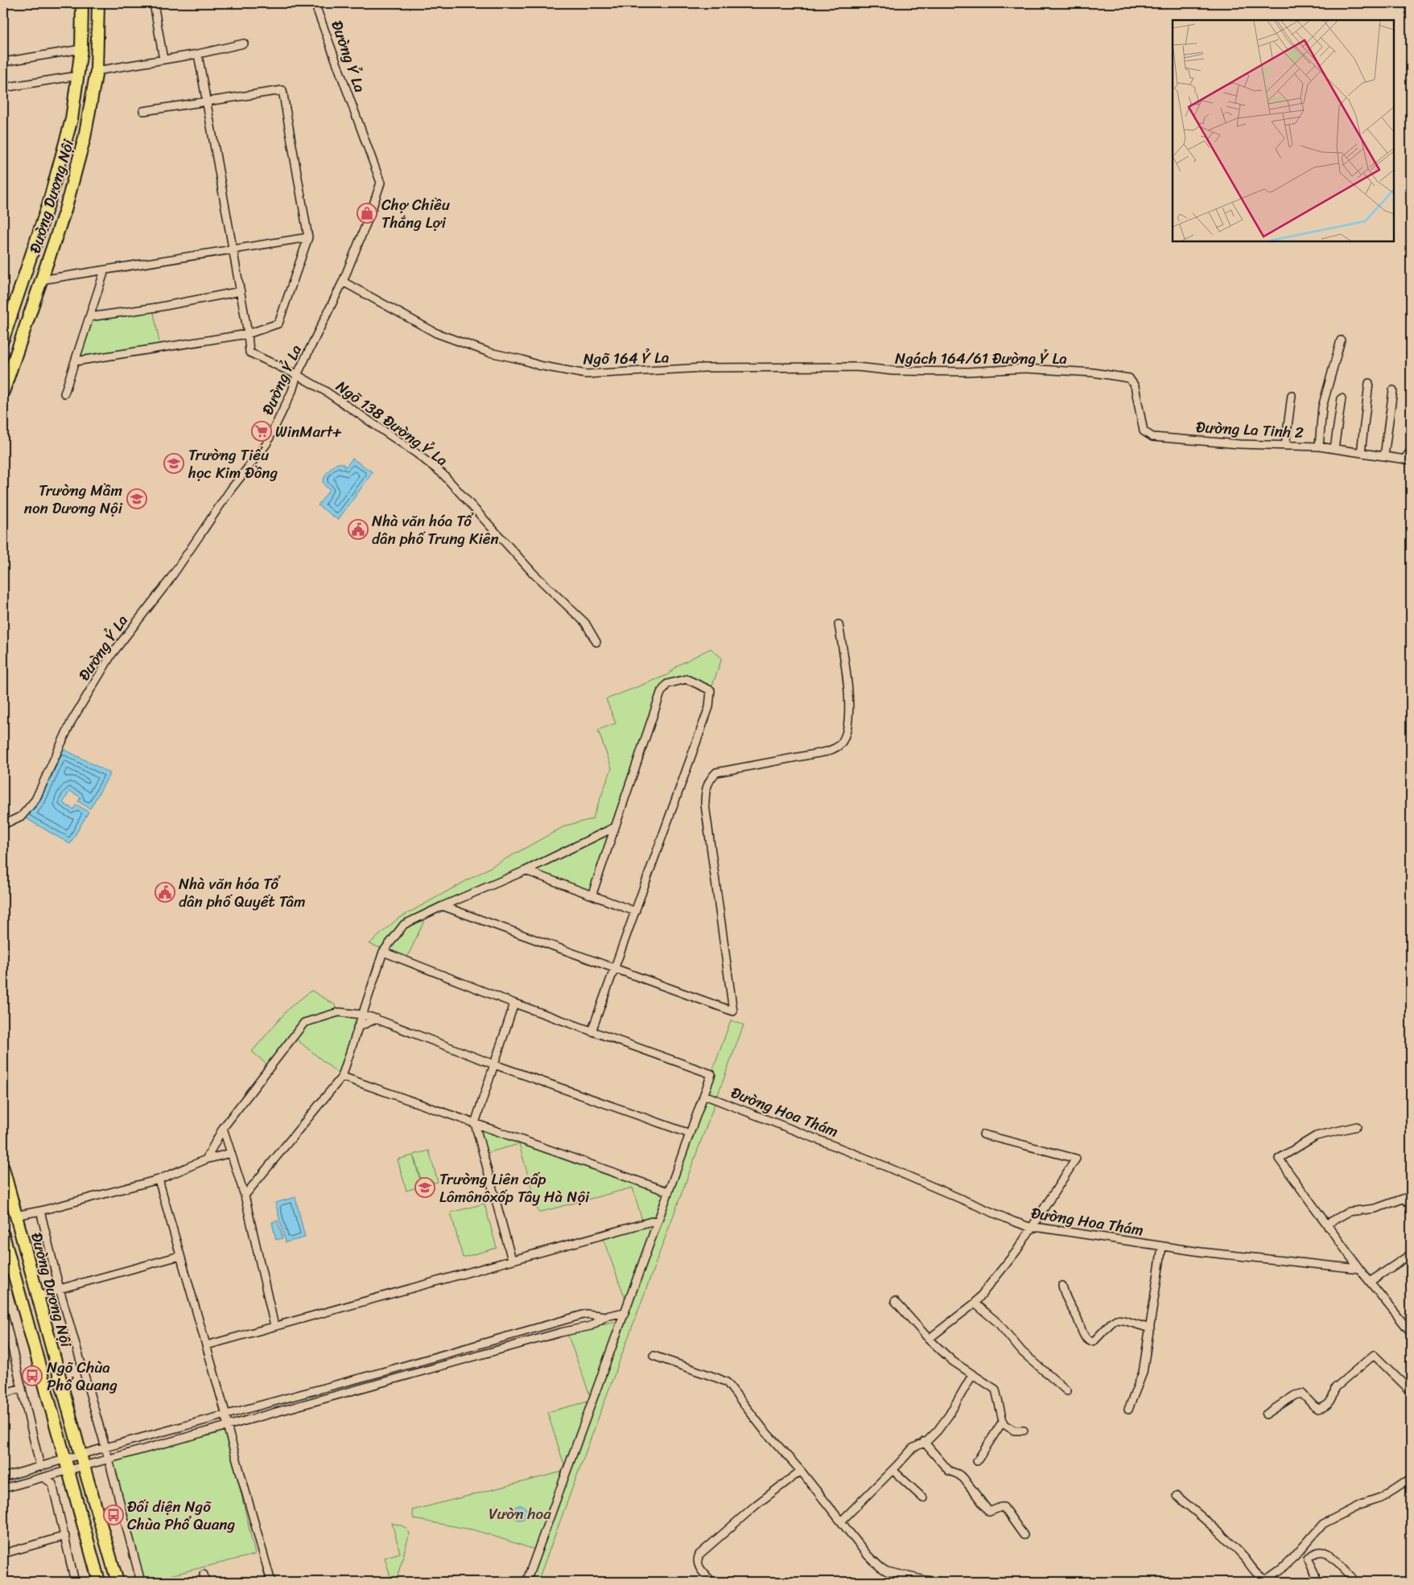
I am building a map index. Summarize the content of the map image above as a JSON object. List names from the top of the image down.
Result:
{
  "streets": {
    "main road": ["Đường Dương Nội"],
    "street": [
      "Đường Ỷ La",
      "Ngõ 164 Ỷ La",
      "Ngách 164/61 Đường Ỷ La",
      "Ngõ 138 Đường Ỷ La",
      "Đường La Tinh 2",
      "Đường Hoa Thám"
    ]
  },
  "crossings": [
    ["Đường Ỷ La", "Ngõ 164 Ỷ La"],
    ["Đường Ỷ La", "Ngõ 138 Đường Ỷ La"],
    ["Ngõ 164 Ỷ La", "Ngách 164/61 Đường Ỷ La"],
    ["Ngách 164/61 Đường Ỷ La", "Đường La Tinh 2"]
  ],
  "parks": ["Vườn hoa"],
  "places": {
    "shop": ["Chợ Chiều Thắng Lợi"],
    "supermarket": ["WinMart+"],
    "school or university": ["Trường Tiểu học Kim Đồng", "Trường Mầm non Dương Nội", "Trường Liên cấp Lômônôxốp Tây Hà Nội"],
    "public building": ["Nhà văn hóa Tổ dân phố Trung Kiên", "Nhà văn hóa Tổ dân phố Quyết Tâm"],
    "bus stop": ["Ngõ Chùa Phổ Quang", "Đối diện Ngõ Chùa Phổ Quang"]
  }
}
